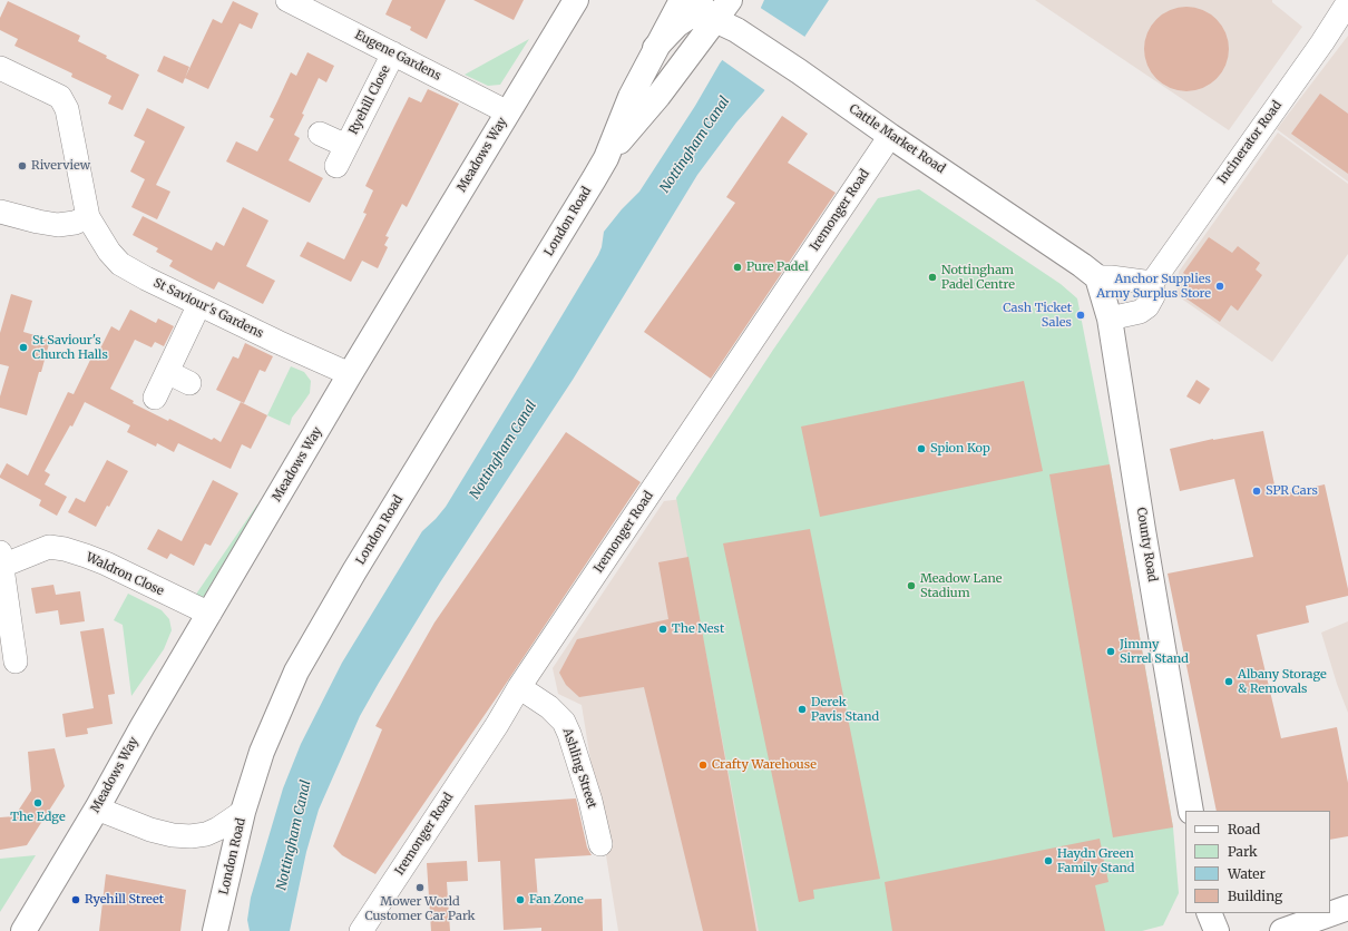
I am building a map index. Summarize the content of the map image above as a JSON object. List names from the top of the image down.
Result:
{
  "streets": {
    "main road": [
      "Cattle Market Road",
      "Meadows Way",
      "London Road",
      "County Road"
    ],
    "street": [
      "Eugene Gardens",
      "Ryehill Close",
      "Incinerator Road",
      "Iremonger Road",
      "St Saviour's Gardens",
      "Waldron Close",
      "Ashling Street"
    ]
  },
  "crossings": [
    ["Eugene Gardens", "Ryehill Close"],
    ["Eugene Gardens", "Meadows Way"],
    ["Cattle Market Road", "Iremonger Road"],
    ["Cattle Market Road", "London Road"],
    ["Cattle Market Road", "County Road"],
    ["Incinerator Road", "County Road"],
    ["Meadows Way", "St Saviour's Gardens"],
    ["Meadows Way", "Waldron Close"],
    ["Iremonger Road", "Ashling Street"]
  ],
  "water": ["Nottingham Canal"],
  "places": [
    "Riverview",
    "Pure Padel",
    "Nottingham Padel Centre",
    "Anchor Supplies Army Surplus Store",
    "Cash Ticket Sales",
    "St Saviour's Church Halls",
    "Spion Kop",
    "SPR Cars",
    "Meadow Lane Stadium",
    "The Nest",
    "Jimmy Sirrel Stand",
    "Albany Storage & Removals",
    "Derek Pavis Stand",
    "Crafty Warehouse",
    "The Edge",
    "Haydn Green Family Stand",
    "Mower World Customer Car Park",
    "Ryehill Street",
    "Fan Zone"
  ],
  "legend": [
    "Road",
    "Park",
    "Water",
    "Building"
  ]
}
